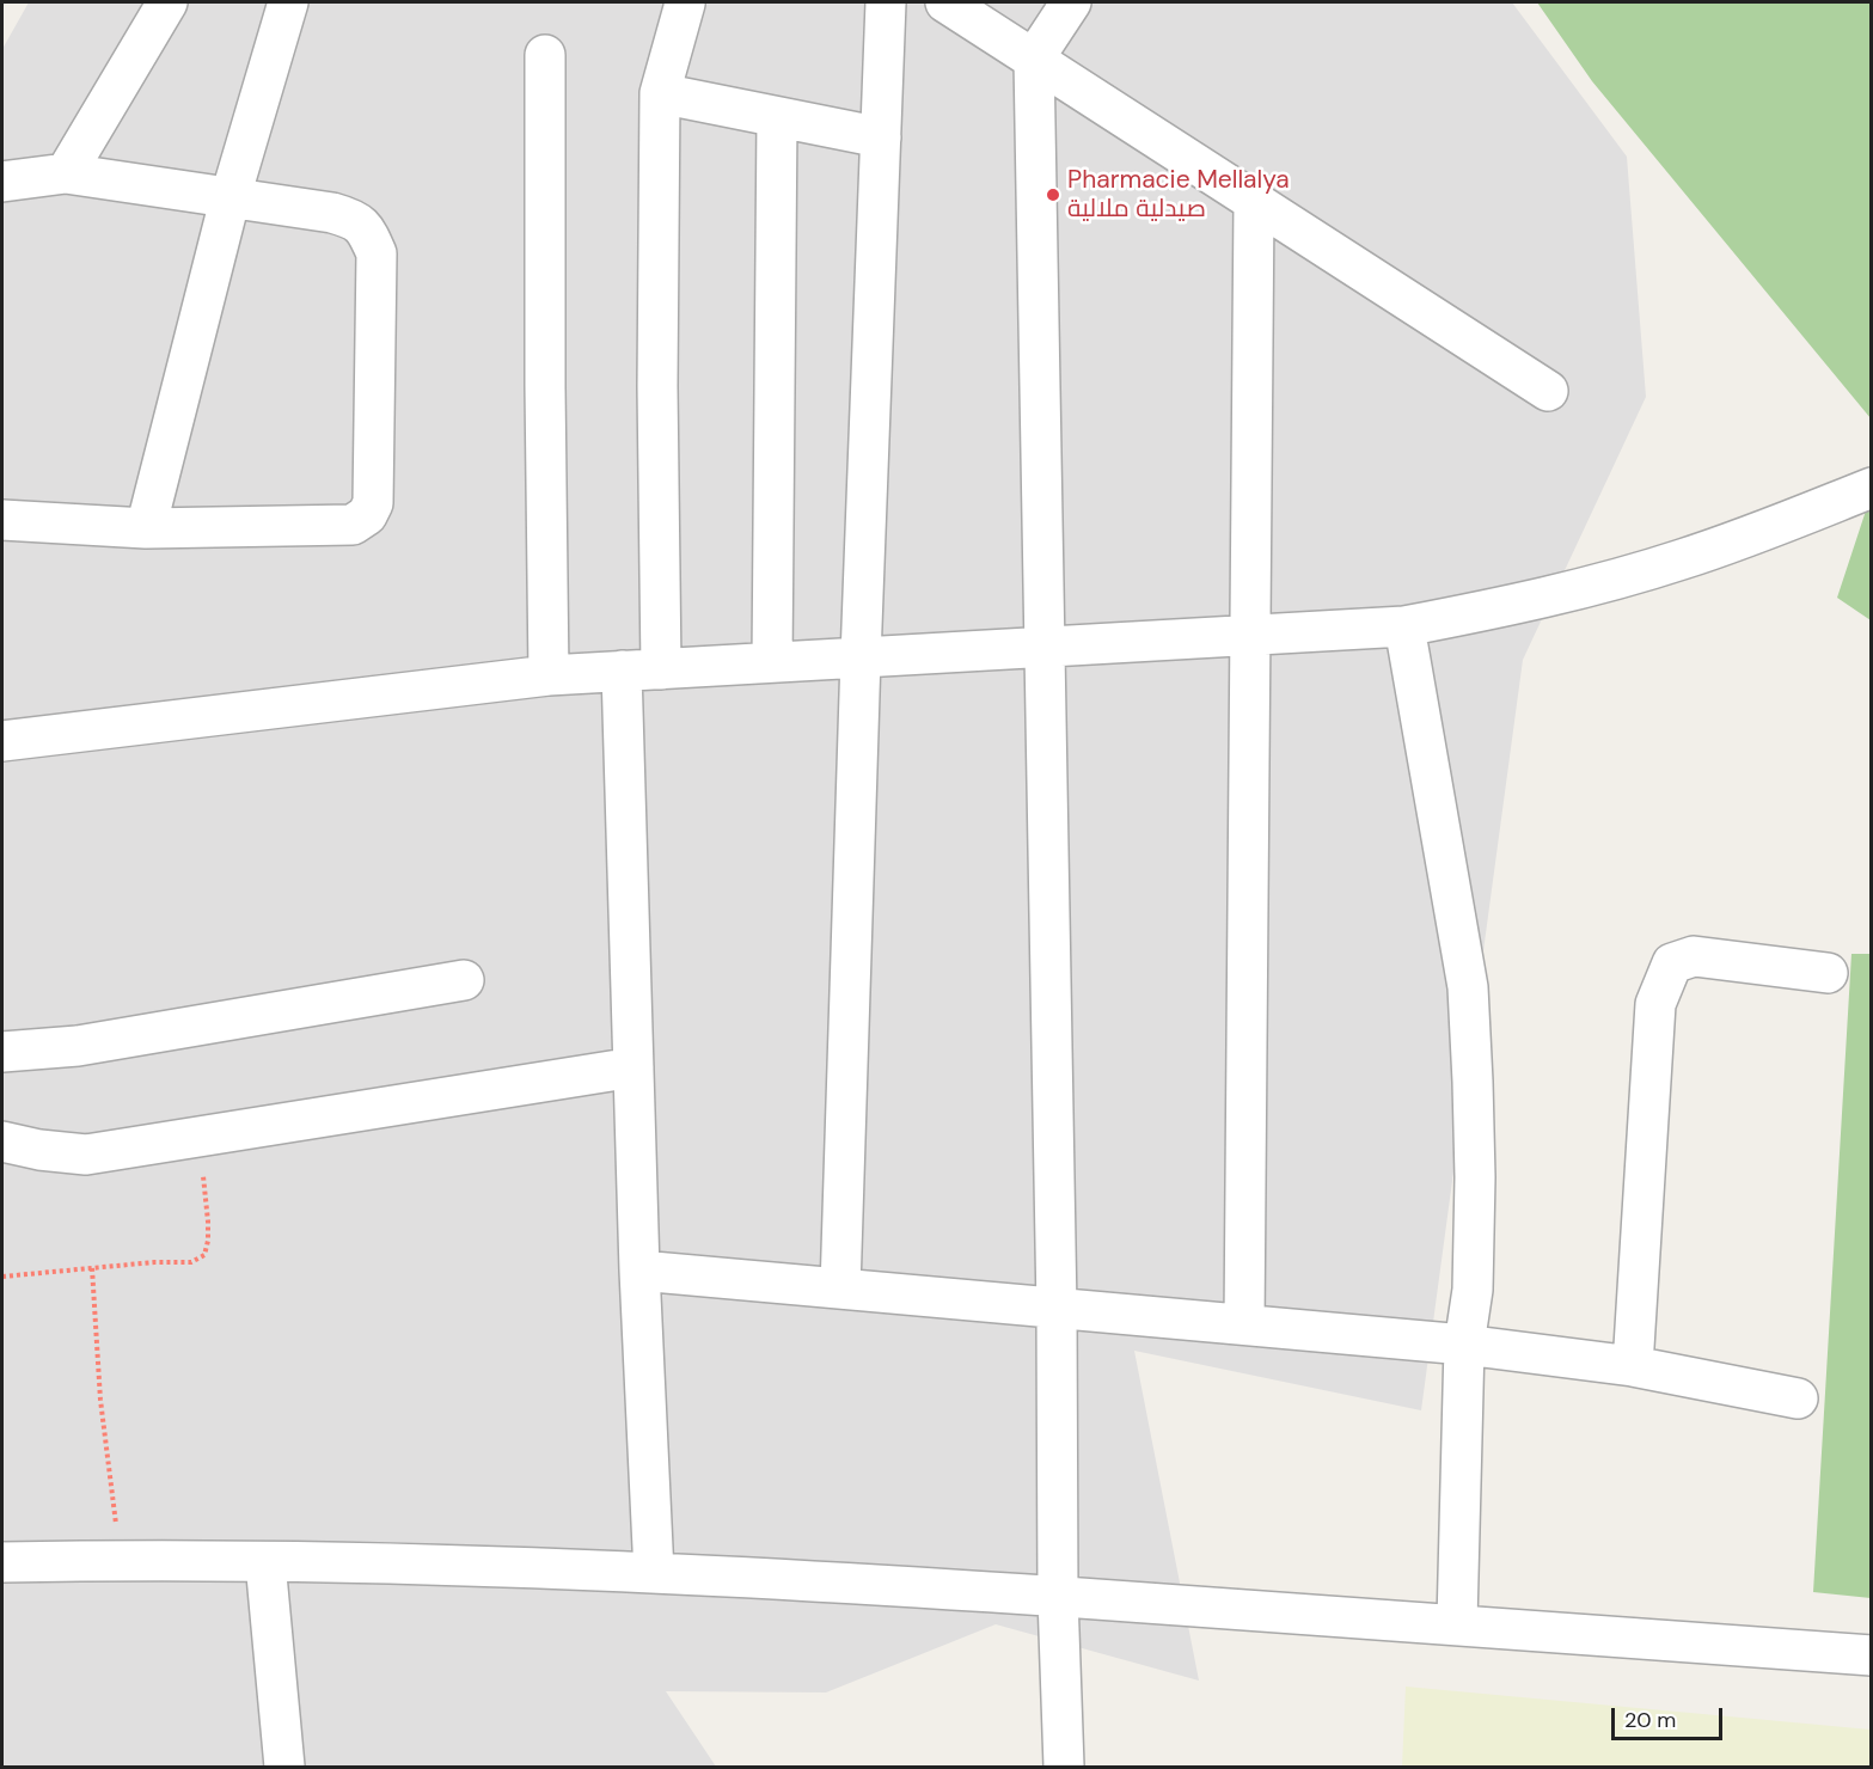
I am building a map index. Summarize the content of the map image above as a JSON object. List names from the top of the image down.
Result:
{
  "places": ["Pharmacie Mellalya صيدلية ملالية"],
  "scale_bar": "20 m"
}
